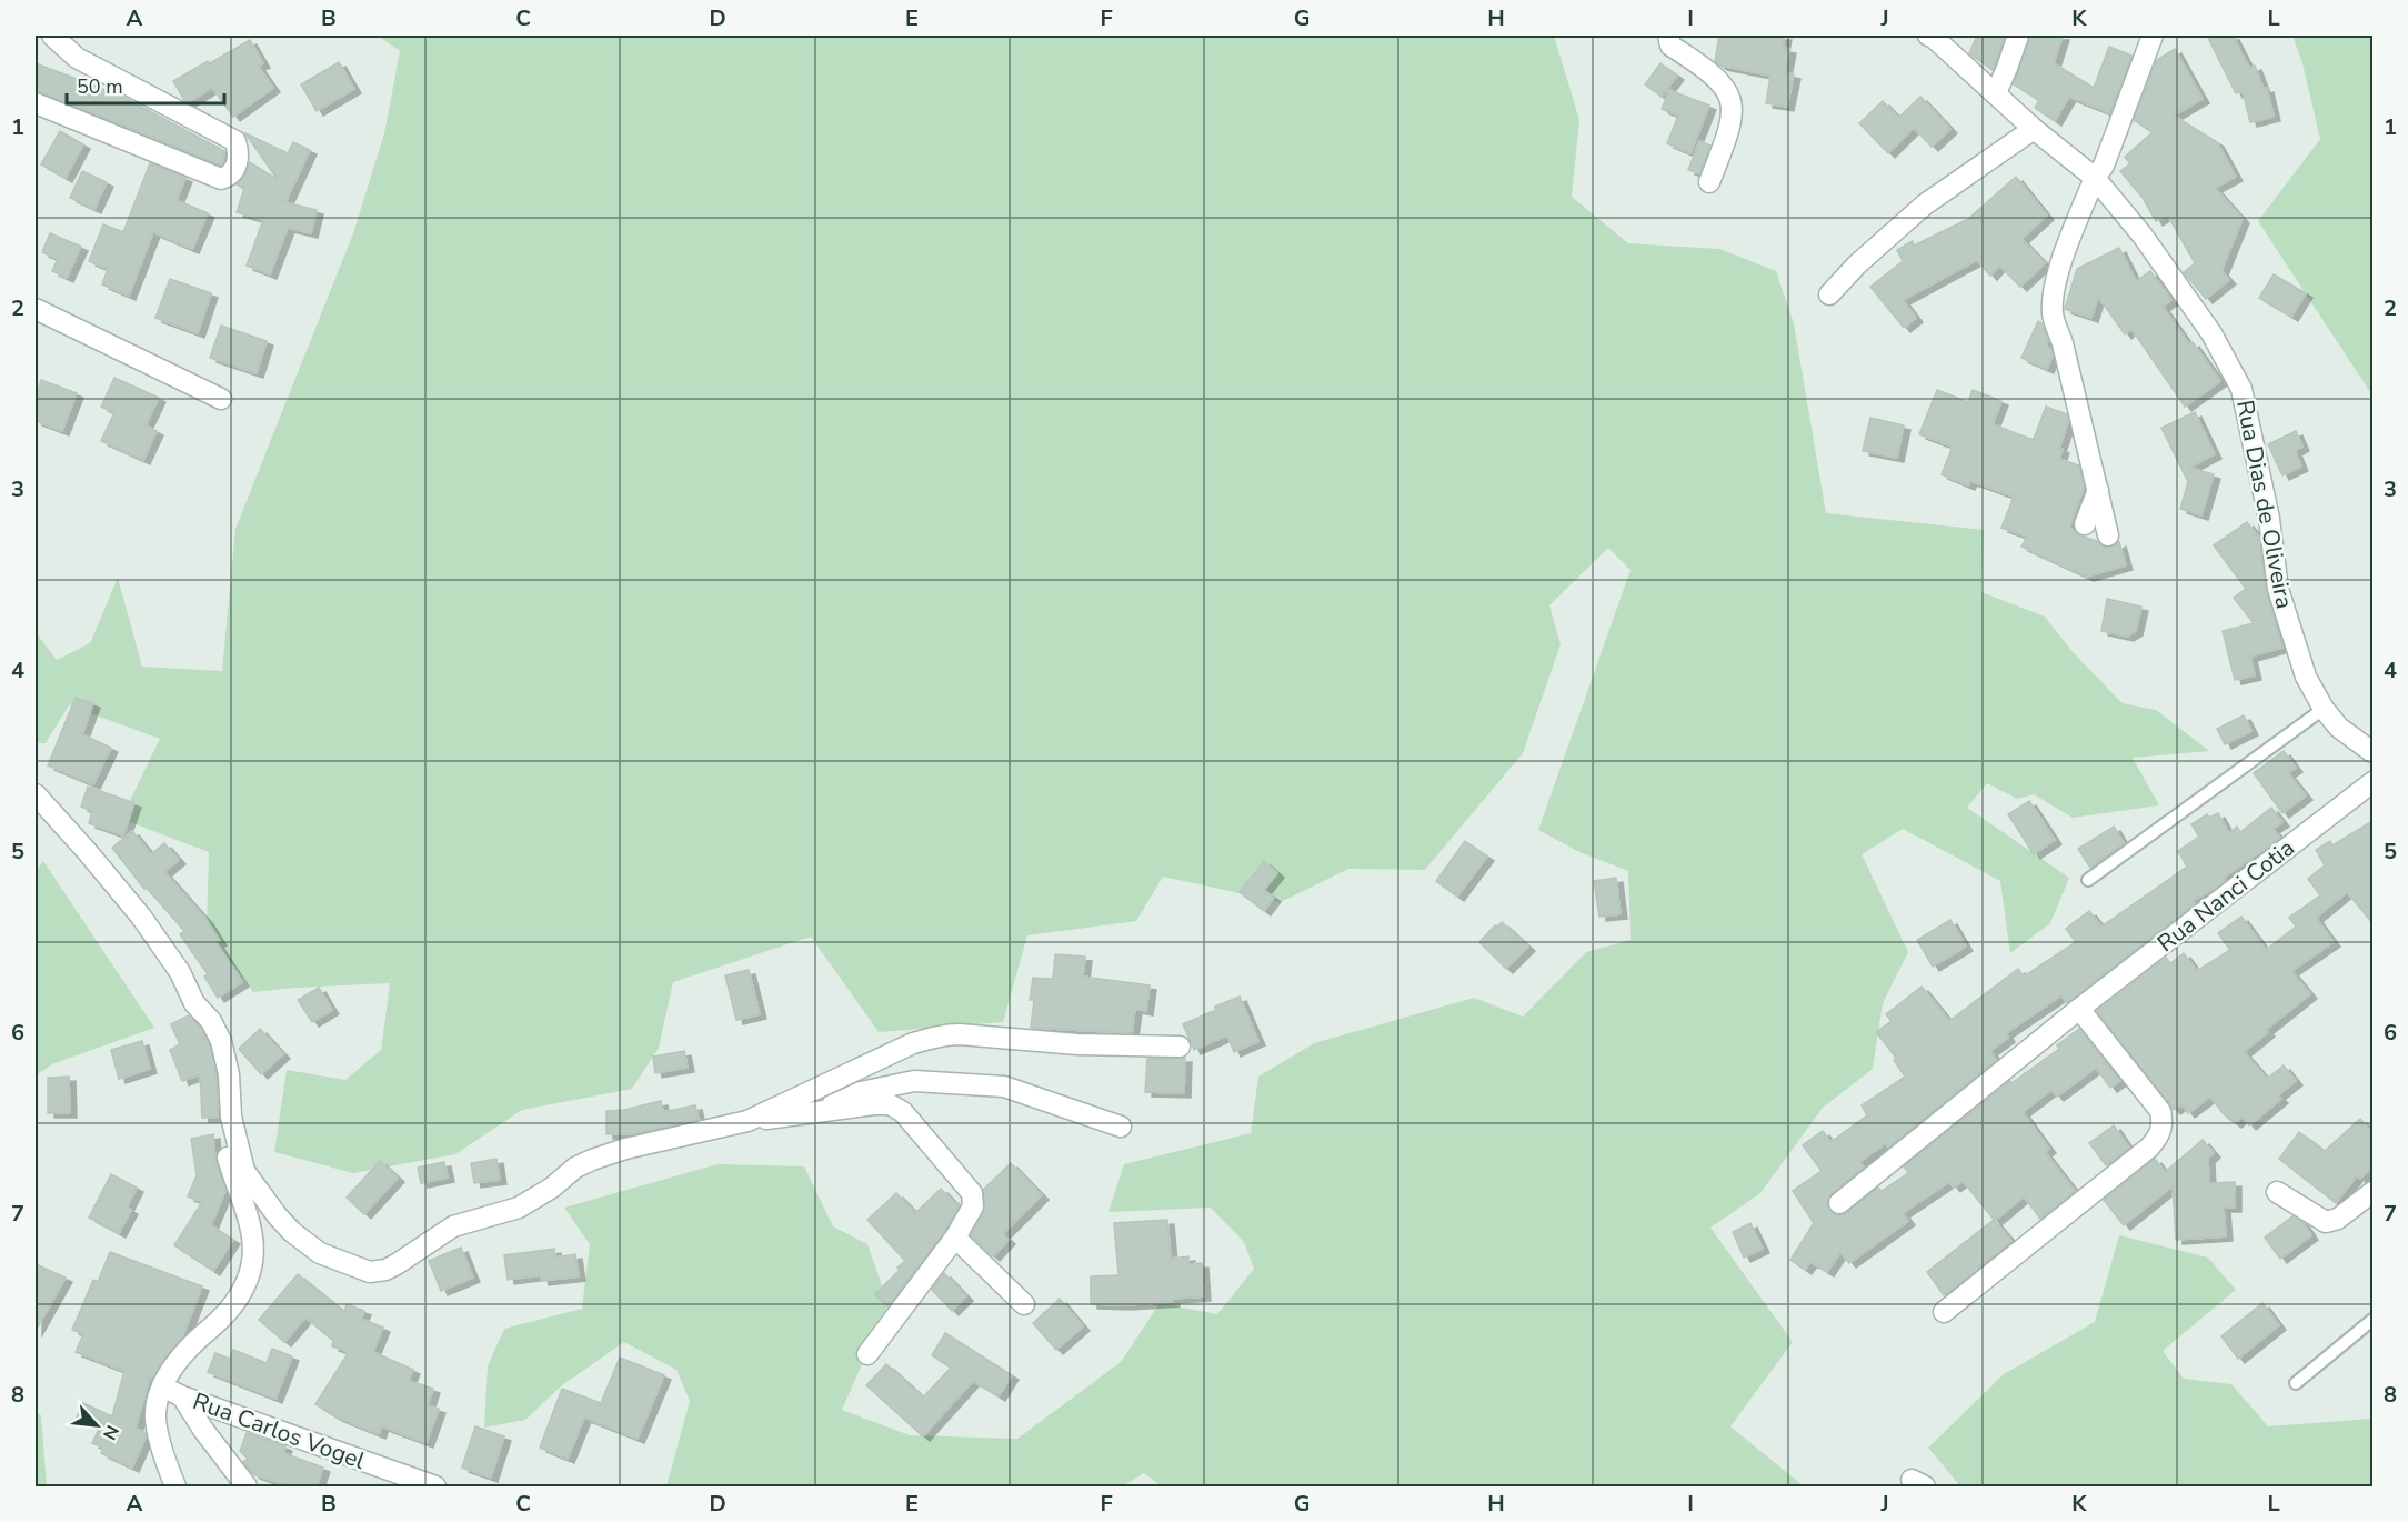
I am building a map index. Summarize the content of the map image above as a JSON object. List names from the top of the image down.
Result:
{
  "streets": {
    "street": ["Rua Dias de Oliveira", "Rua Nanci Cotia", "Rua Carlos Vogel"]
  },
  "scale_bar": "50 m",
  "north": "bottom right",
  "grid": {
    "columns": [
      "A",
      "B",
      "C",
      "D",
      "E",
      "F",
      "G",
      "H",
      "I",
      "J",
      "K",
      "L"
    ],
    "rows": [
      "1",
      "2",
      "3",
      "4",
      "5",
      "6",
      "7",
      "8"
    ]
  }
}
